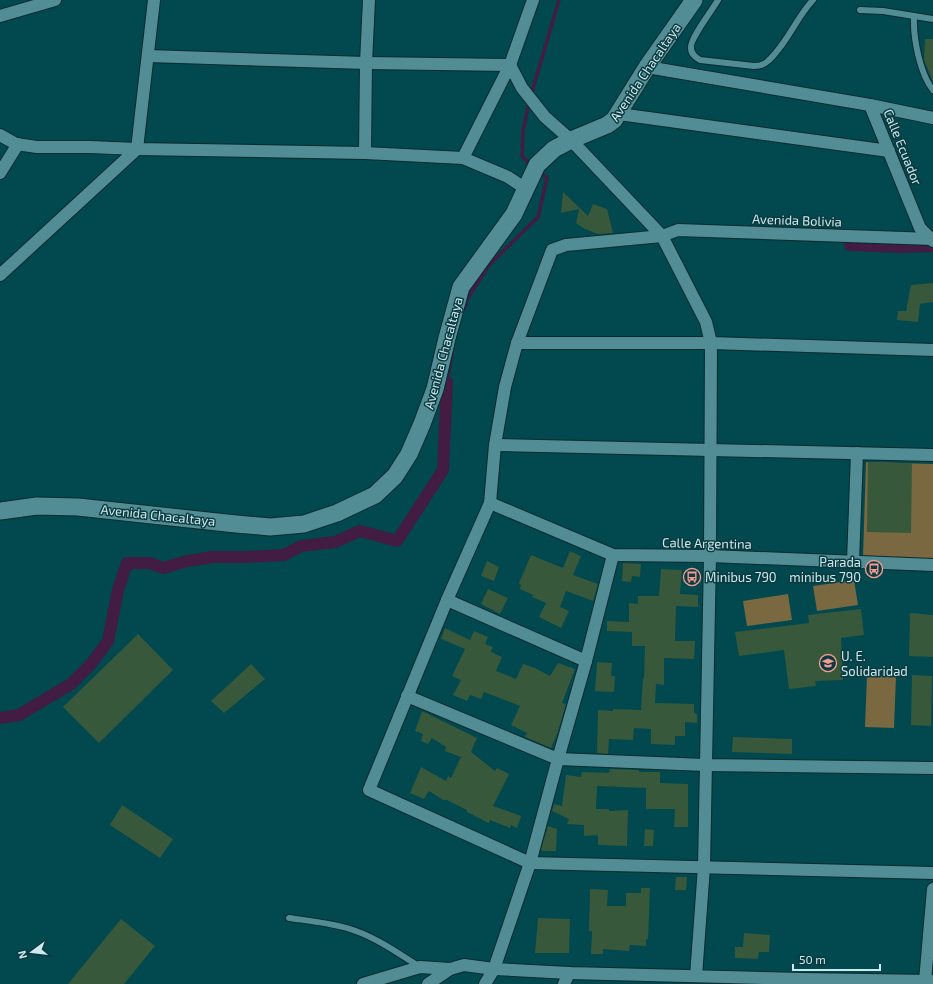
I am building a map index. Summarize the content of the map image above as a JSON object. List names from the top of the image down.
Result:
{
  "streets": {
    "street": [
      "Avenida Chacaltaya",
      "Calle Ecuador",
      "Avenida Bolivia",
      "Calle Argentina"
    ]
  },
  "crossings": [
    ["Calle Ecuador", "Avenida Bolivia"],
    ["Avenida Bolivia", "Calle Argentina"]
  ],
  "places": {
    "bus stop": ["Parada minibus 790", "Minibus 790"],
    "school or university": ["U. E. Solidaridad"]
  },
  "scale_bar": "50 m",
  "north": "left"
}
